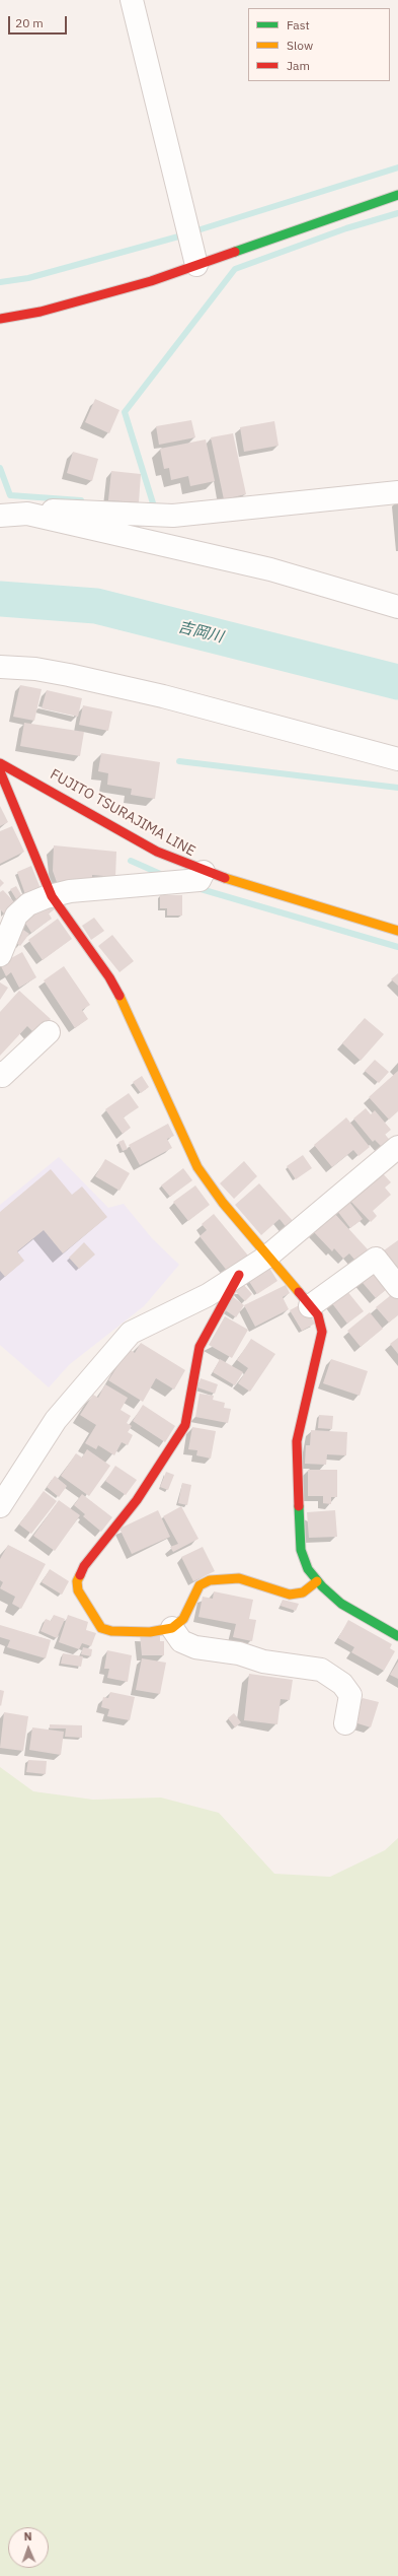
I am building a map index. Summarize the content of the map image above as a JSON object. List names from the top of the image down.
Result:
{
  "streets": {
    "street": ["FUJITO TSURAJIMA LINE"]
  },
  "water": ["吉岡川"],
  "legend": ["Fast", "Slow", "Jam"],
  "scale_bar": "20 m",
  "north": "top"
}
